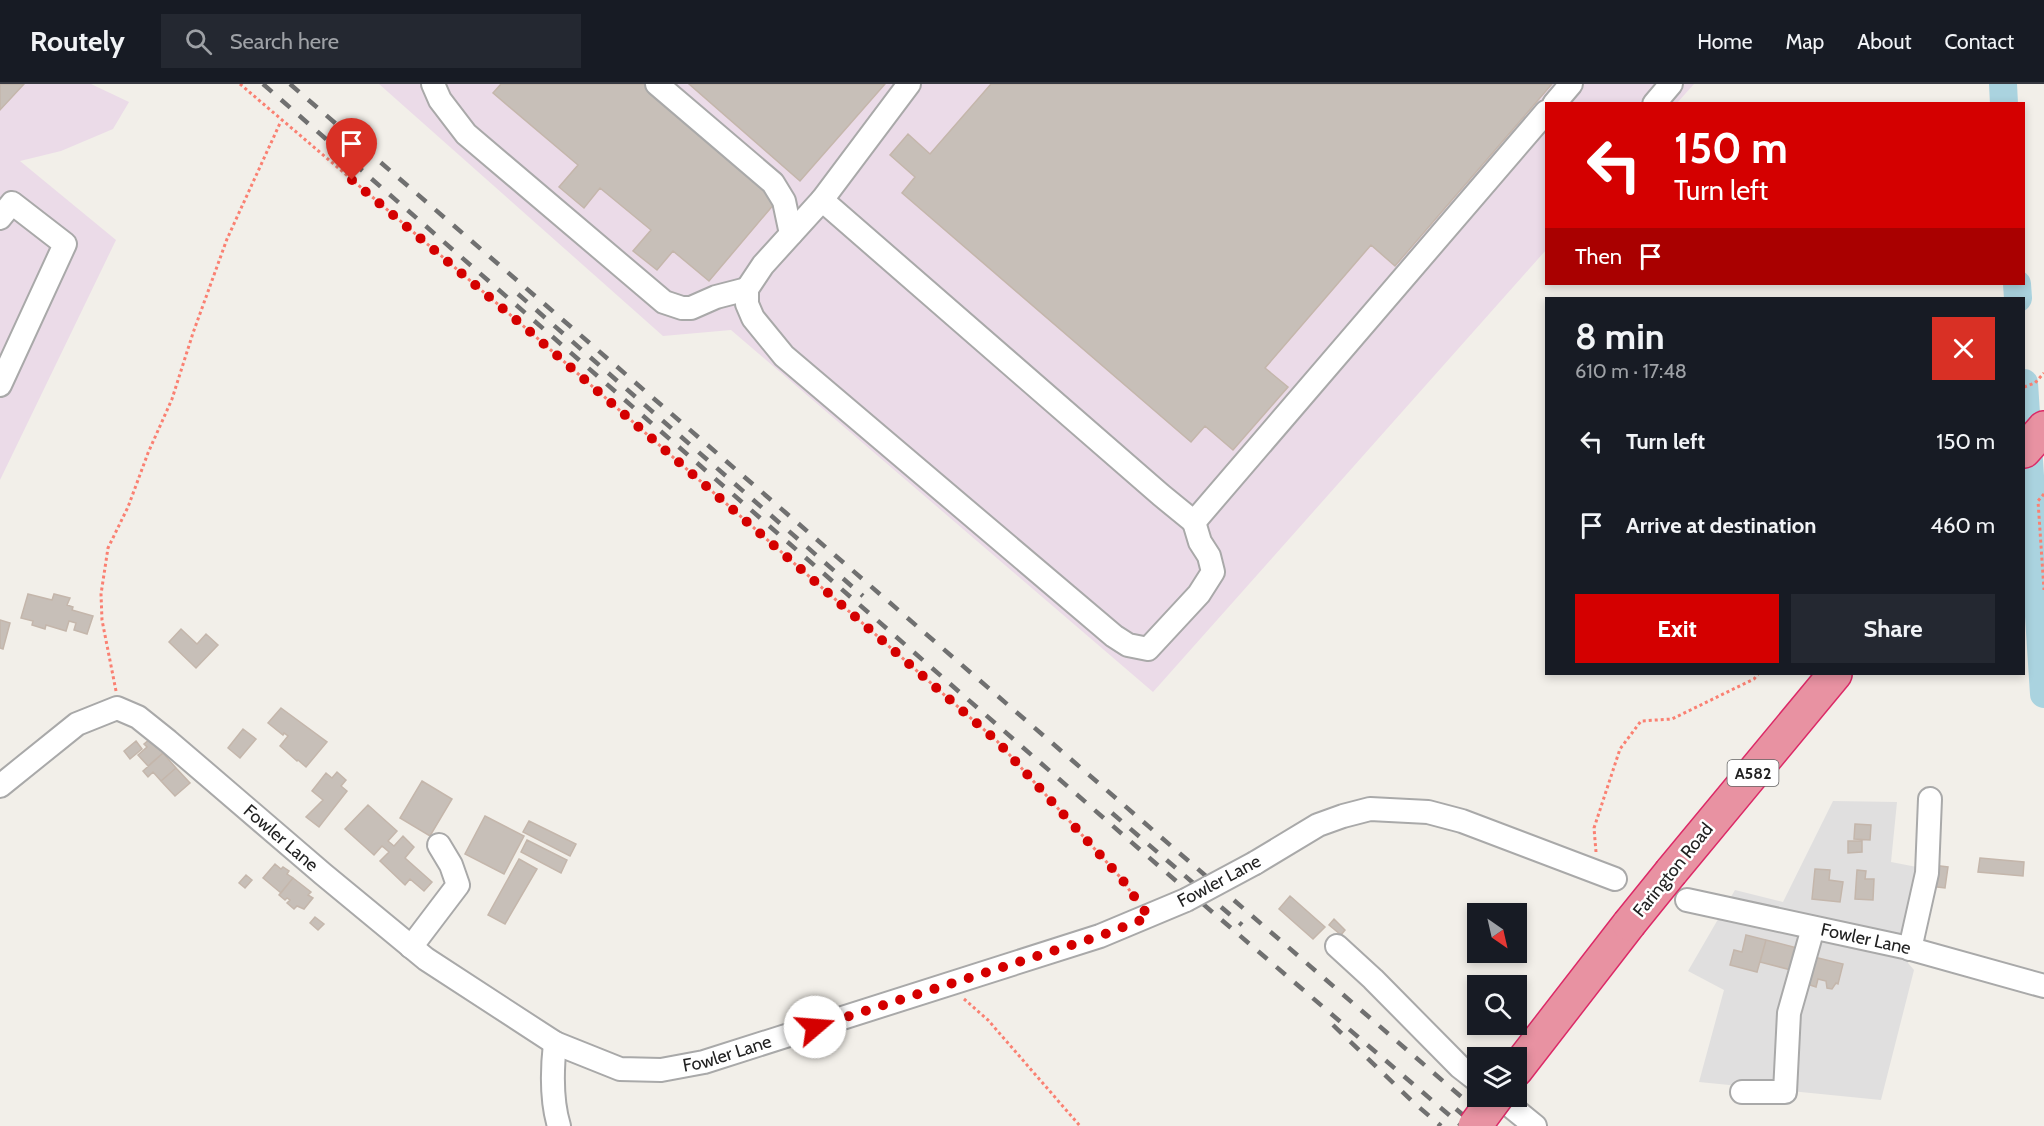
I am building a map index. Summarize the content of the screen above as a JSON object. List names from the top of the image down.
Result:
{
  "streets": {
    "highway": ["A582", "Farington Road"],
    "street": ["Fowler Lane"]
  },
  "north": "bottom right",
  "page": {
    "header": "Routely",
    "search": "Search here",
    "nav": [
      "Home",
      "Map",
      "About",
      "Contact"
    ],
    "turn": ["150 m", "Turn left"],
    "then": "Then",
    "heading": ["8 min", "610 m · 17:48"],
    "list": [
      {
        "name": "Turn left",
        "value": "150 m"
      },
      {
        "name": "Arrive at destination",
        "value": "460 m"
      }
    ],
    "buttons": ["Exit", "Share"]
  }
}
